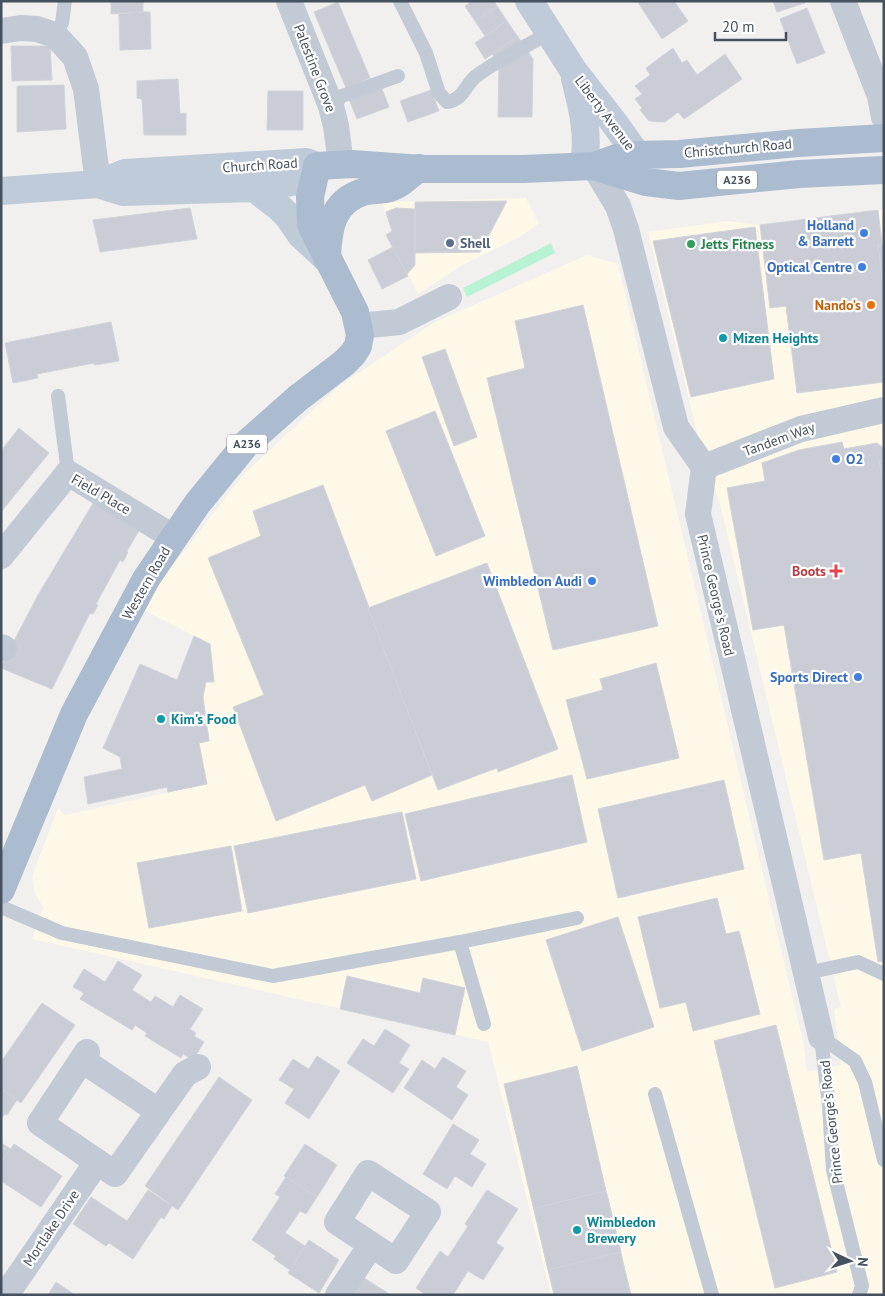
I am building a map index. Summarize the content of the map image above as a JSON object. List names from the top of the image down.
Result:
{
  "streets": {
    "main road": ["Christchurch Road", "A236", "Western Road"],
    "street": [
      "Palestine Grove",
      "Liberty Avenue",
      "Church Road",
      "Tandem Way",
      "Field Place",
      "Prince George's Road",
      "Mortlake Drive"
    ]
  },
  "crossings": [
    ["Palestine Grove", "Christchurch Road"],
    ["Palestine Grove", "Church Road"],
    ["Palestine Grove", "Western Road"],
    ["Liberty Avenue", "Christchurch Road"],
    ["Christchurch Road", "Church Road"],
    ["Christchurch Road", "Western Road"],
    ["Church Road", "Western Road"],
    ["Tandem Way", "Prince George's Road"],
    ["Field Place", "Western Road"]
  ],
  "places": {
    "other": [
      "Holland & Barrett",
      "Shell",
      "Jetts Fitness",
      "Optical Centre",
      "Nando's",
      "Mizen Heights",
      "O2",
      "Wimbledon Audi",
      "Sports Direct",
      "Kim's Food",
      "Wimbledon Brewery"
    ],
    "health": ["Boots"]
  },
  "scale_bar": "20 m",
  "north": "right"
}
